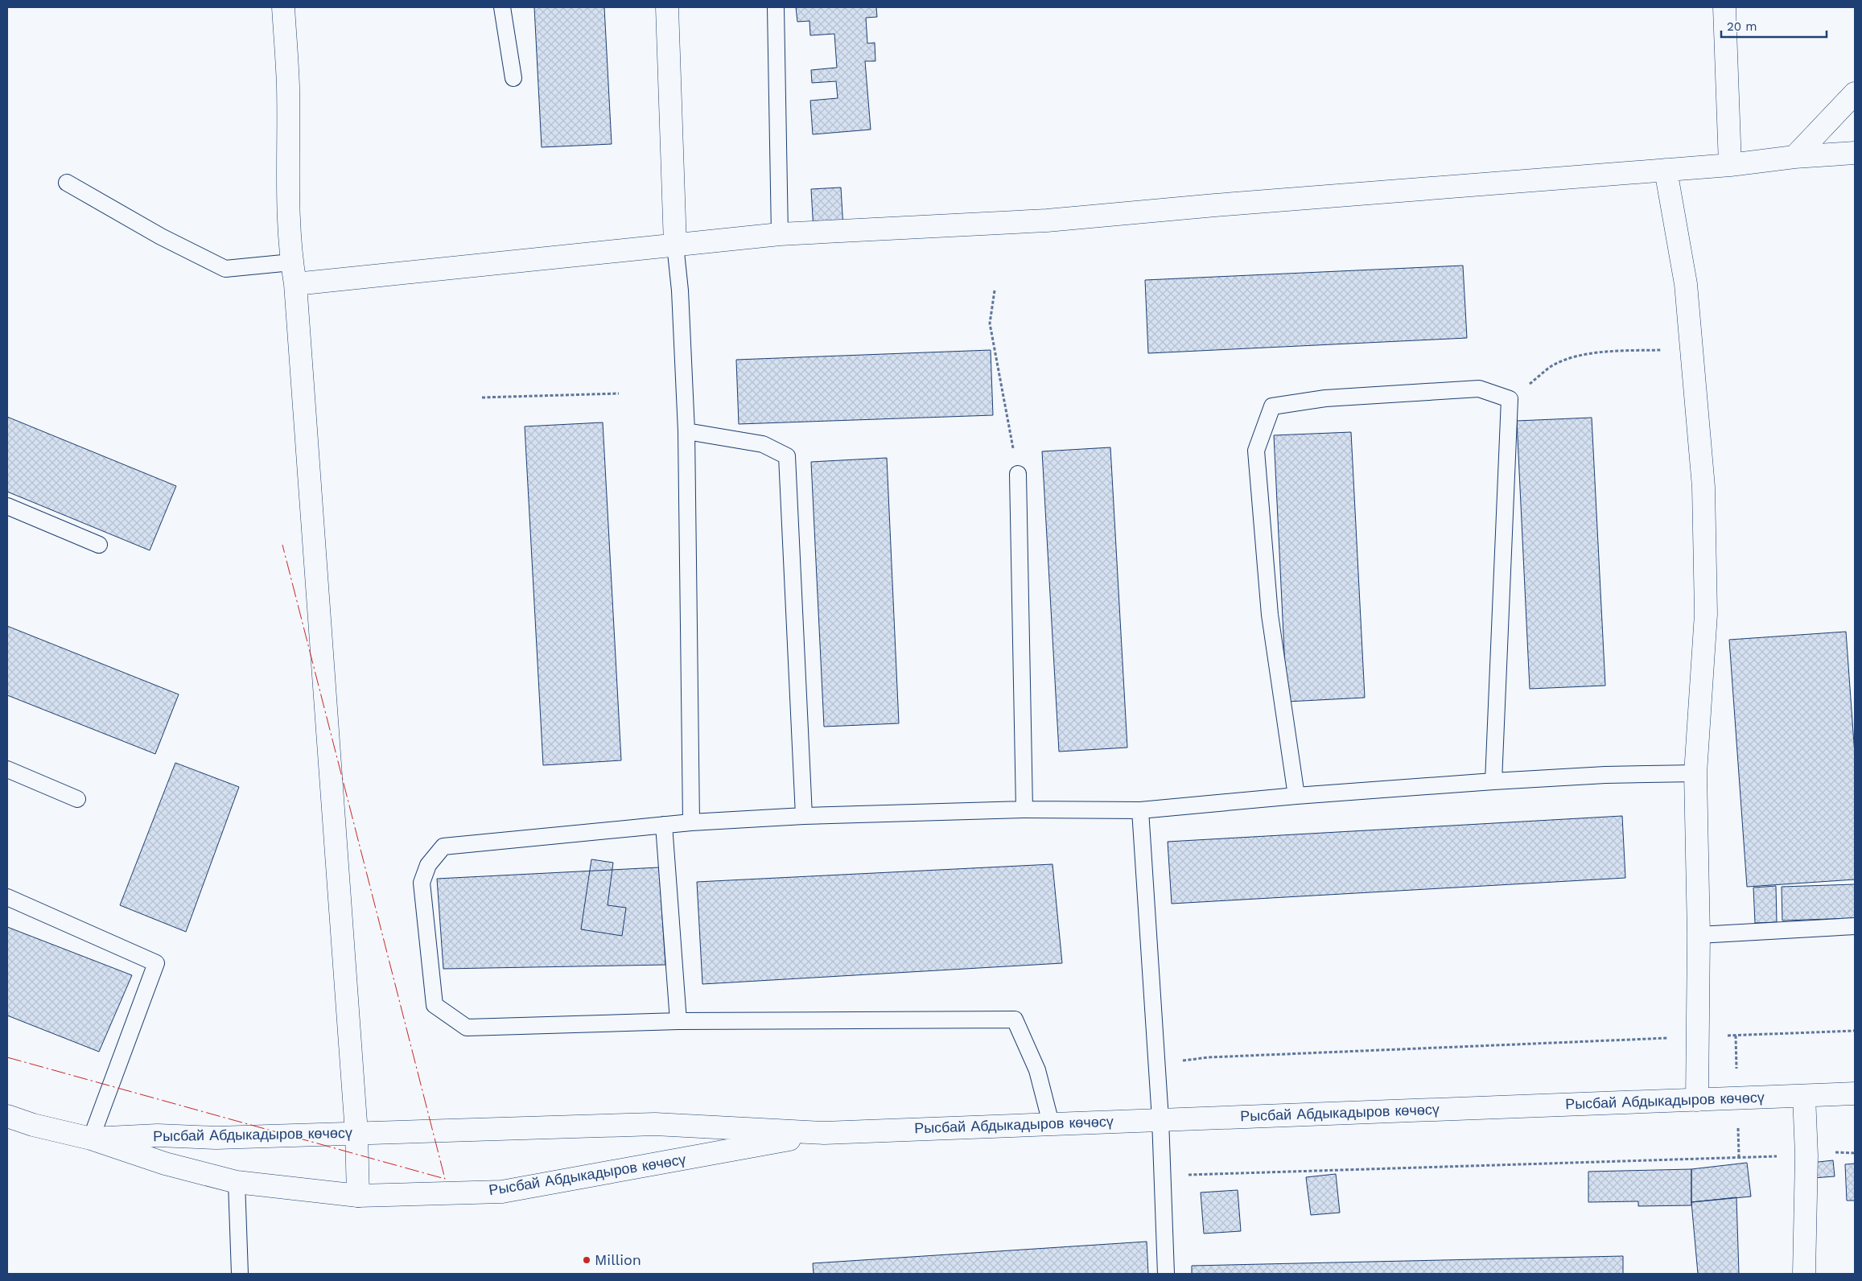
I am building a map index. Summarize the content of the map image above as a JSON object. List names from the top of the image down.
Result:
{
  "streets": {
    "street": ["Рысбай Абдыкадыров көчөсү"]
  },
  "places": ["Million"],
  "scale_bar": "20 m"
}
